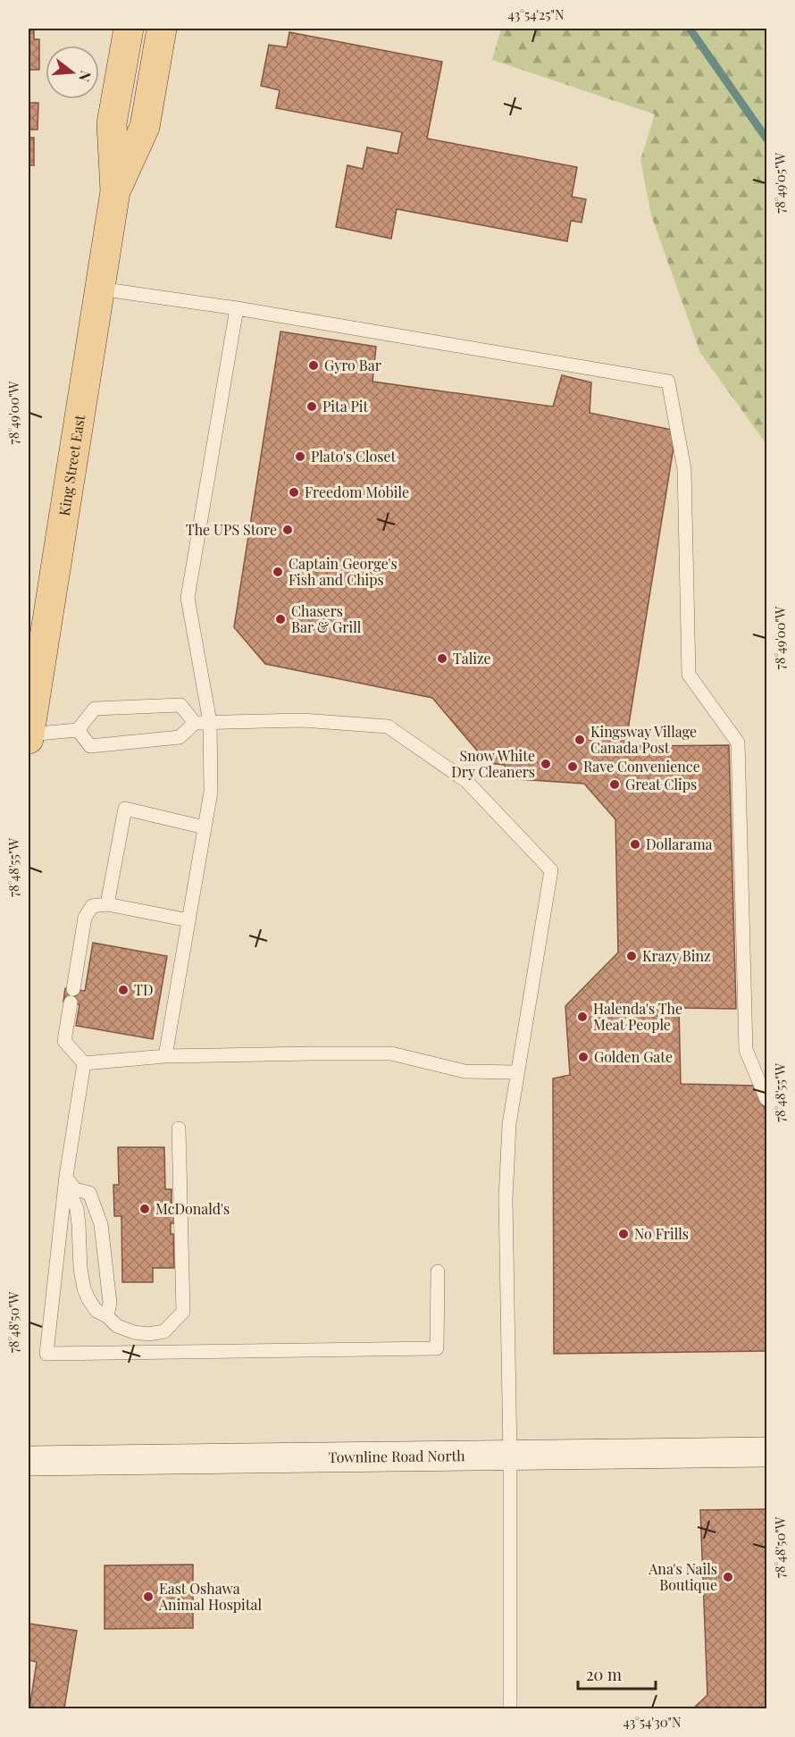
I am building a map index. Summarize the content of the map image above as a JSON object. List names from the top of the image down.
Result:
{
  "streets": {
    "main road": ["King Street East", "Townline Road North"]
  },
  "places": [
    "Gyro Bar",
    "Pita Pit",
    "Plato's Closet",
    "Freedom Mobile",
    "The UPS Store",
    "Captain George's Fish and Chips",
    "Chasers Bar & Grill",
    "Talize",
    "Kingsway Village Canada Post",
    "Snow White Dry Cleaners",
    "Rave Convenience",
    "Great Clips",
    "Dollarama",
    "Krazy Binz",
    "TD",
    "Halenda's The Meat People",
    "Golden Gate",
    "McDonald's",
    "No Frills",
    "Ana's Nails Boutique",
    "East Oshawa Animal Hospital"
  ],
  "scale_bar": "20 m",
  "north": "right",
  "coordinates": [
    "43°54'25\"N",
    "78°49'05\"W",
    "78°49'00\"W",
    "78°48'55\"W",
    "78°48'50\"W",
    "43°54'30\"N"
  ]
}
